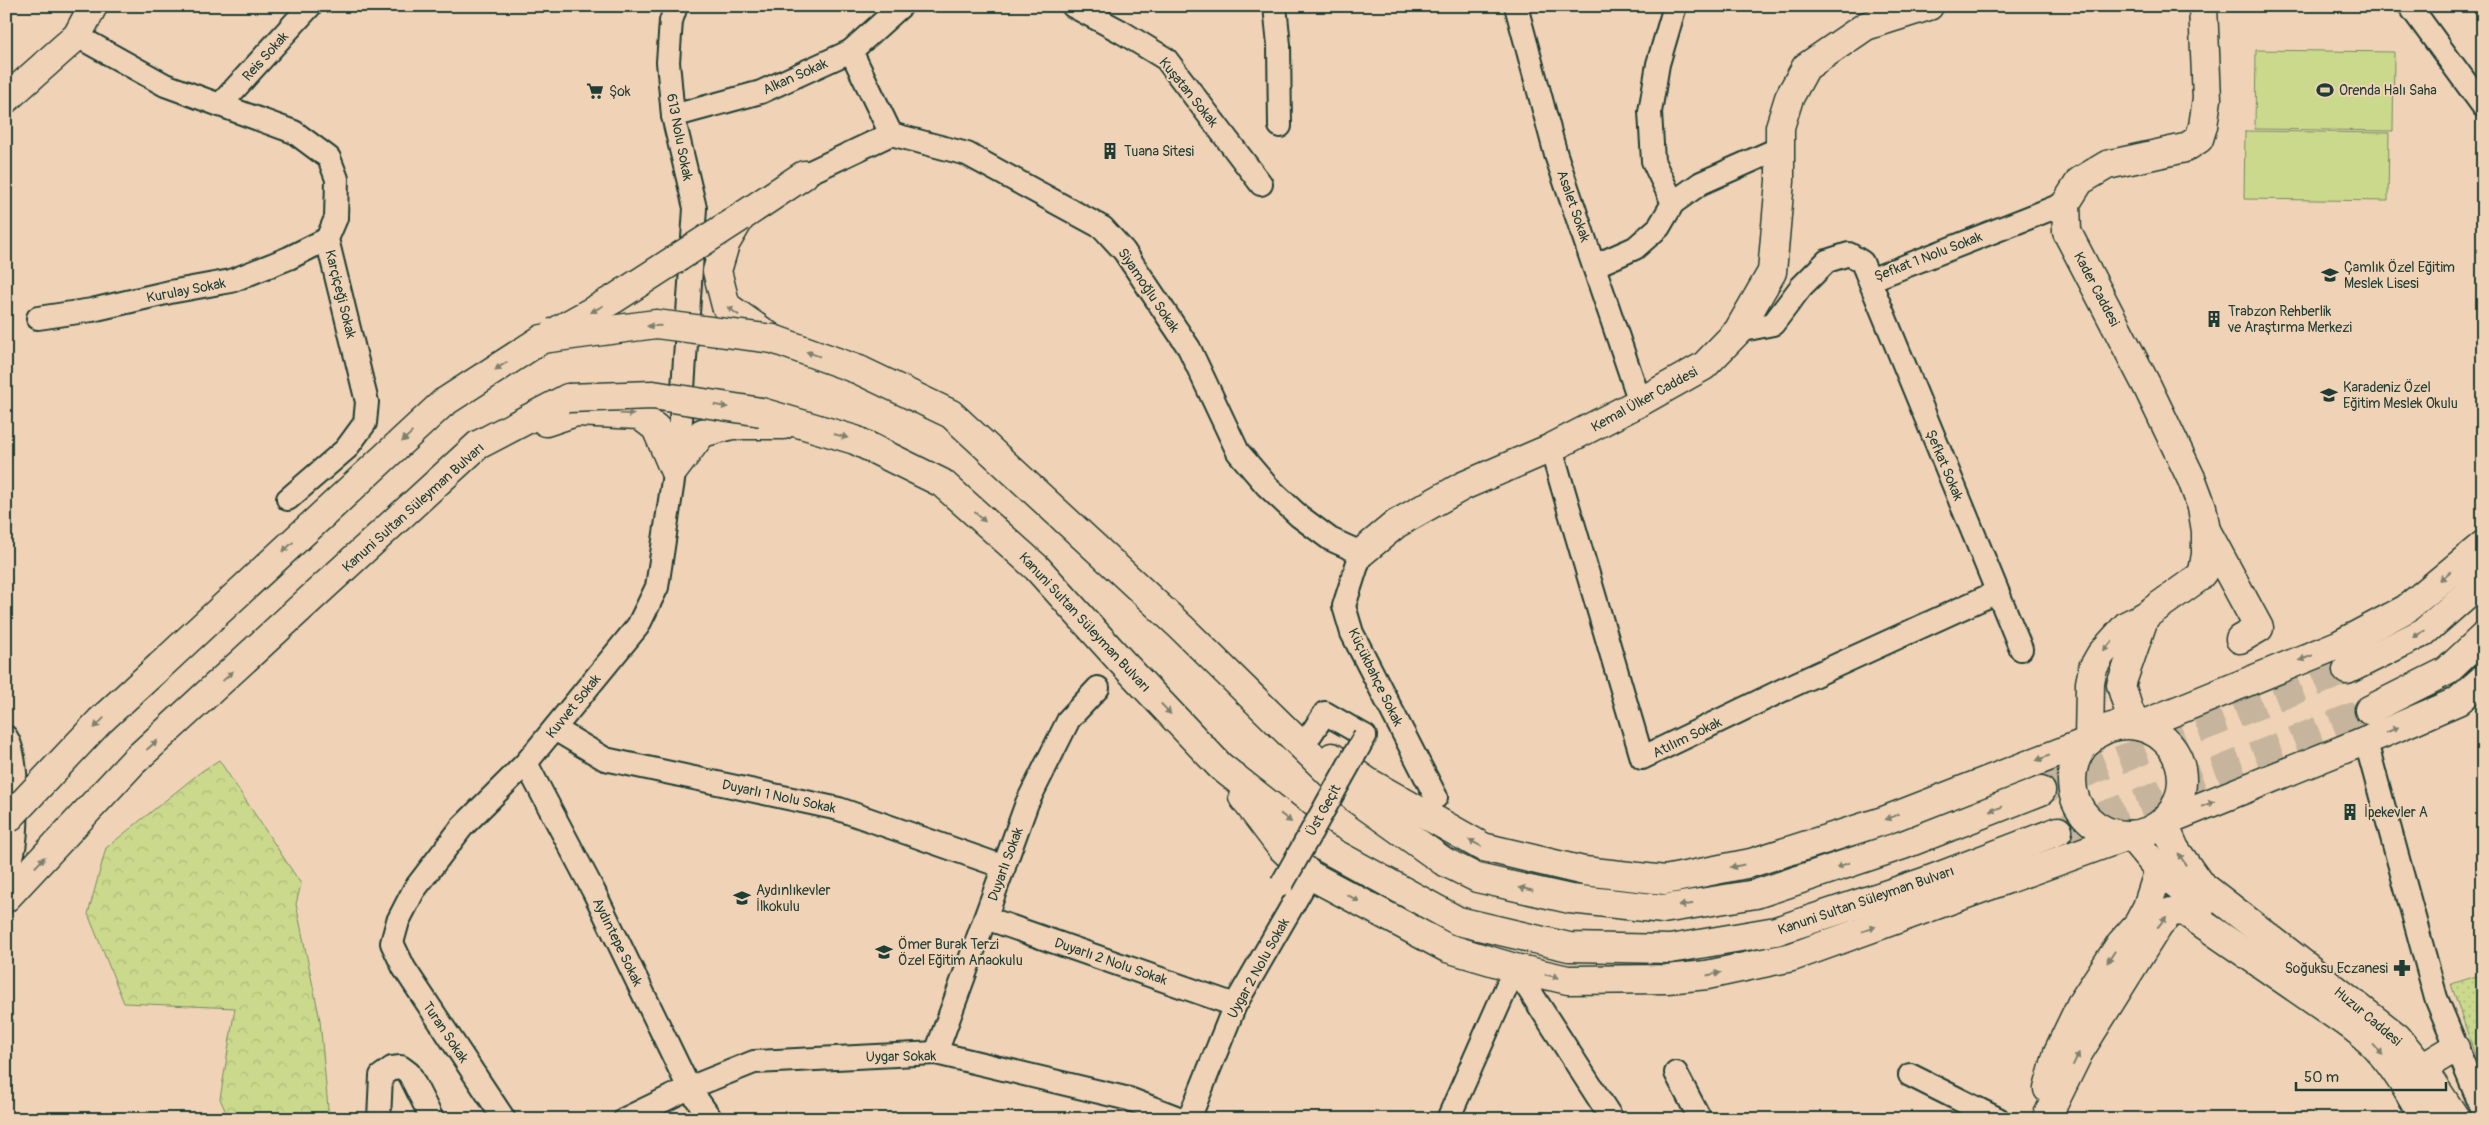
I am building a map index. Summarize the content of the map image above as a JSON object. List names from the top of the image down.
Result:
{
  "streets": {
    "main road": [
      "Kader Caddesi",
      "Kemal Ülker Caddesi",
      "Kanuni Sultan Süleyman Bulvarı",
      "Huzur Caddesi"
    ],
    "street": [
      "Reis Sokak",
      "Alkan Sokak",
      "Kuşatan Sokak",
      "613 Nolu Sokak",
      "Asalet Sokak",
      "Şefkat 1 Nolu Sokak",
      "Kurulay Sokak",
      "Siyamoğlu Sokak",
      "Karçiçeği Sokak",
      "Şefkat Sokak",
      "Küçükbahçe Sokak",
      "Kuvvet Sokak",
      "Atılım Sokak",
      "Duyarlı 1 Nolu Sokak",
      "Üst Geçit",
      "Duyarlı Sokak",
      "Aydıntepe Sokak",
      "Duyarlı 2 Nolu Sokak",
      "Uygar 2 Nolu Sokak",
      "Turan Sokak",
      "Uygar Sokak"
    ]
  },
  "crossings": [
    ["Reis Sokak", "Karçiçeği Sokak"],
    ["Alkan Sokak", "613 Nolu Sokak"],
    ["613 Nolu Sokak", "Kuvvet Sokak"],
    ["Asalet Sokak", "Kemal Ülker Caddesi"],
    ["Şefkat 1 Nolu Sokak", "Kader Caddesi"],
    ["Şefkat 1 Nolu Sokak", "Kemal Ülker Caddesi"],
    ["Şefkat 1 Nolu Sokak", "Şefkat Sokak"],
    ["Kader Caddesi", "Huzur Caddesi"],
    ["Kurulay Sokak", "Karçiçeği Sokak"],
    ["Siyamoğlu Sokak", "Kemal Ülker Caddesi"],
    ["Siyamoğlu Sokak", "Küçükbahçe Sokak"],
    ["Kemal Ülker Caddesi", "Küçükbahçe Sokak"],
    ["Kemal Ülker Caddesi", "Atılım Sokak"],
    ["Şefkat Sokak", "Atılım Sokak"],
    ["Kuvvet Sokak", "Duyarlı 1 Nolu Sokak"],
    ["Kuvvet Sokak", "Aydıntepe Sokak"],
    ["Kuvvet Sokak", "Turan Sokak"],
    ["Duyarlı 1 Nolu Sokak", "Duyarlı Sokak"],
    ["Üst Geçit", "Uygar 2 Nolu Sokak"],
    ["Duyarlı Sokak", "Duyarlı 2 Nolu Sokak"],
    ["Duyarlı Sokak", "Uygar Sokak"],
    ["Aydıntepe Sokak", "Uygar Sokak"],
    ["Duyarlı 2 Nolu Sokak", "Uygar 2 Nolu Sokak"]
  ],
  "places": {
    "sports": ["Orenda Halı Saha"],
    "supermarket": ["Şok"],
    "building": ["Tuana Sitesi", "Trabzon Rehberlik ve Araştırma Merkezi", "İpekevler A"],
    "school or university": [
      "Çamlık Özel Eğitim Meslek Lisesi",
      "Karadeniz Özel Eğitim Meslek Okulu",
      "Aydınlıkevler İlkokulu",
      "Ömer Burak Terzi Özel Eğitim Anaokulu"
    ],
    "pharmacy": ["Soğuksu Eczanesi"]
  },
  "scale_bar": "50 m"
}
